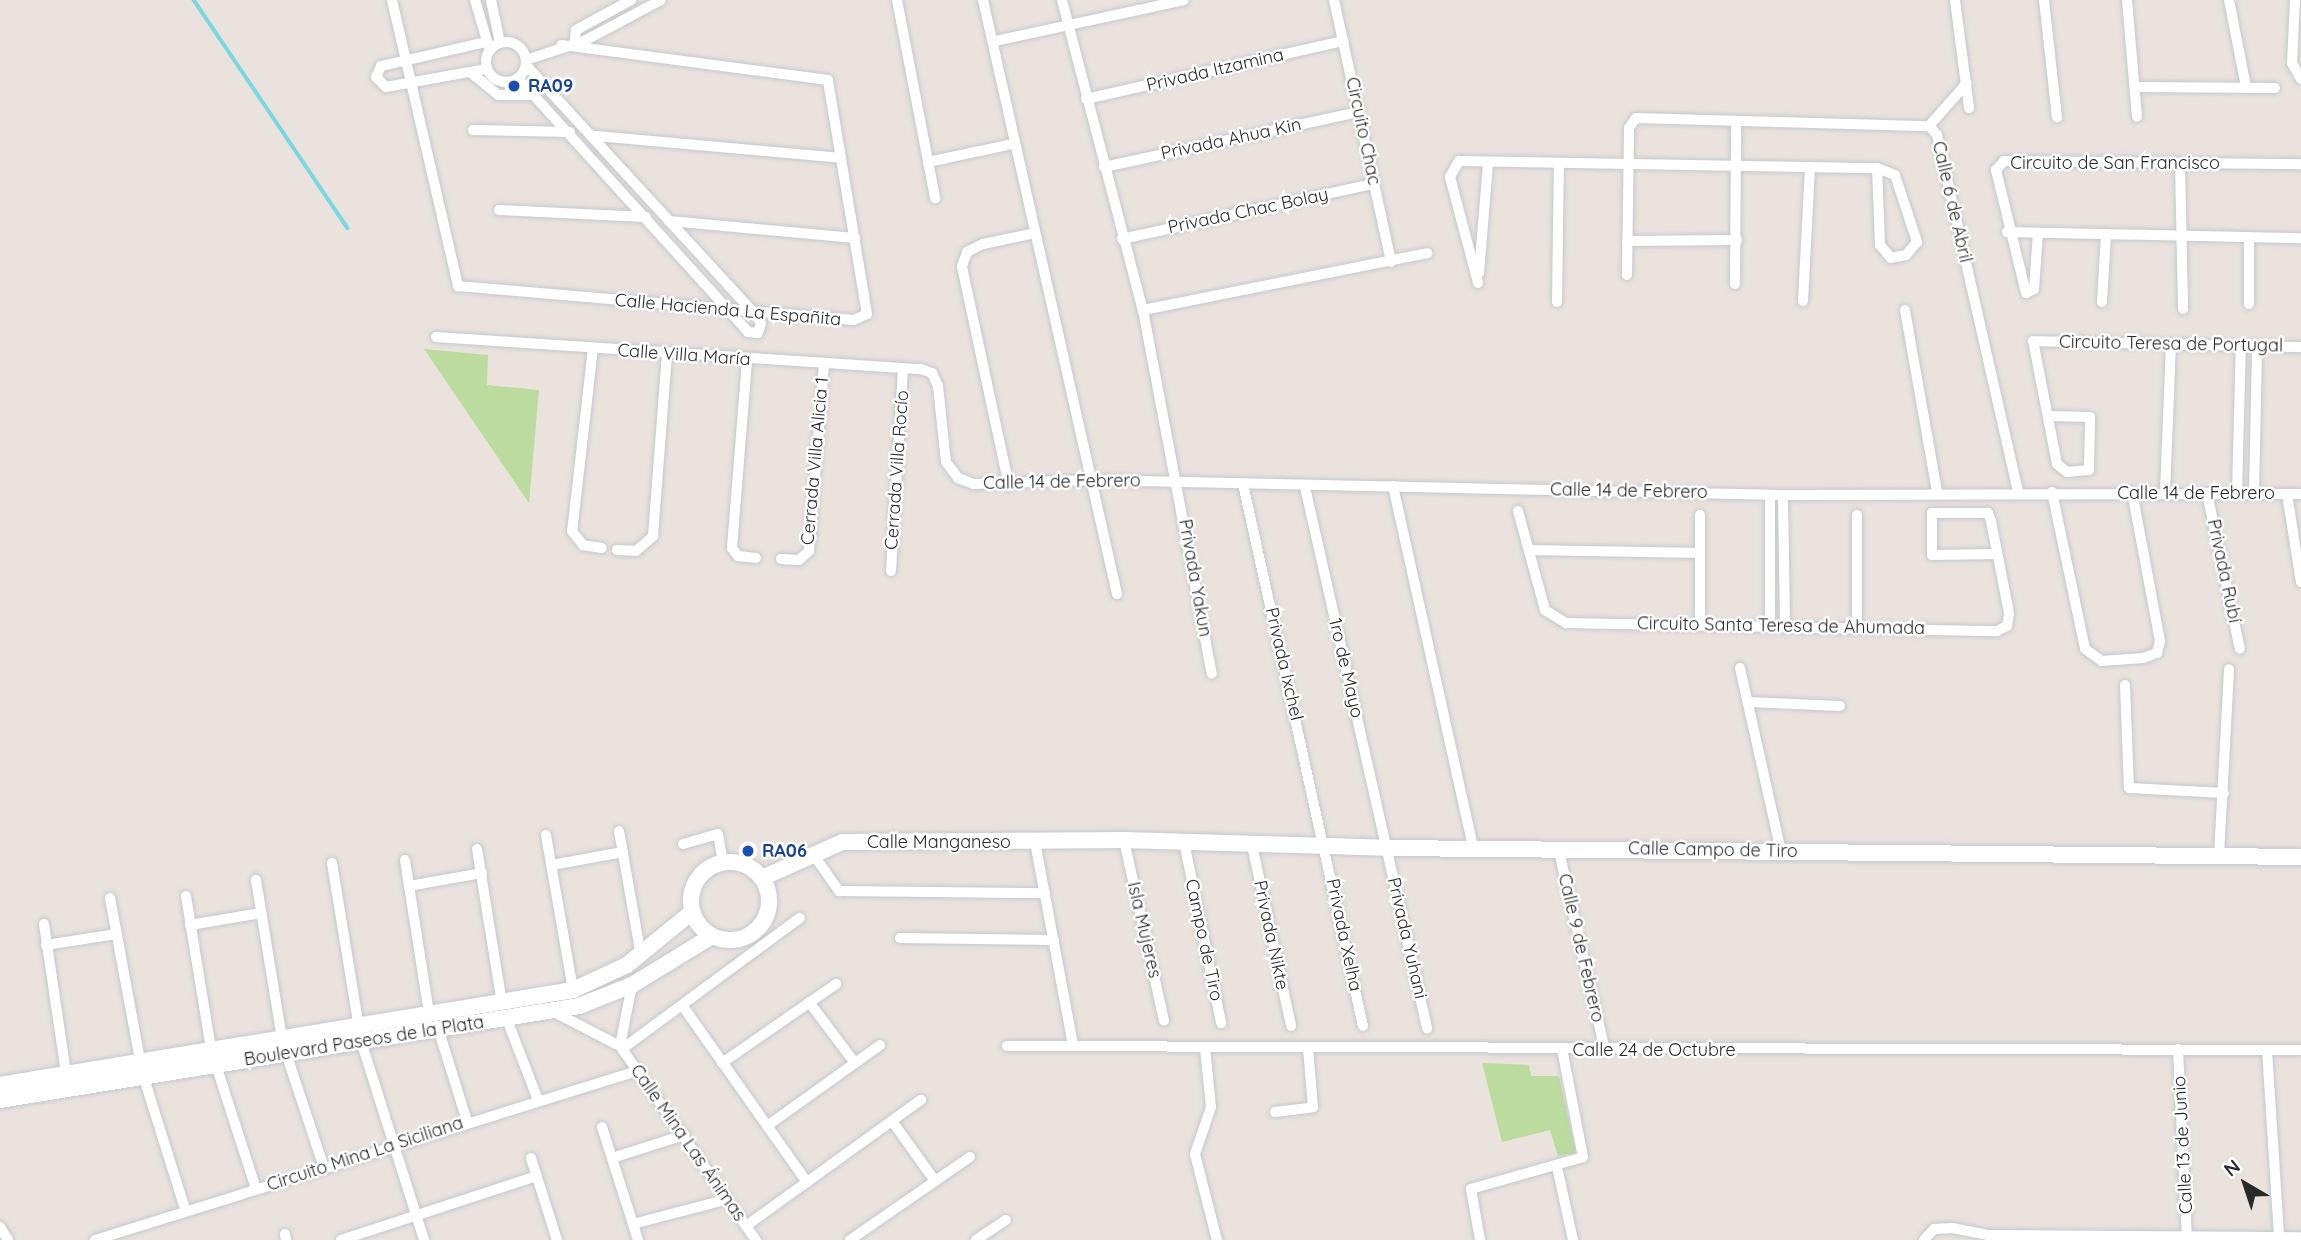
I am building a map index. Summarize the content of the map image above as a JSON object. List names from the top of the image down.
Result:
{
  "streets": {
    "street": [
      "Privada Itzamina",
      "Circuito Chac",
      "Privada Ahua Kin",
      "Circuito de San Francisco",
      "Calle 6 de Abril",
      "Privada Chac Bolay",
      "Calle Hacienda La Españita",
      "Circuito Teresa de Portugal",
      "Calle Villa María",
      "Cerrada Villa Alicia 1",
      "Cerrada Villa Rocío",
      "Calle 14 de Febrero",
      "Privada Rubí",
      "Privada Yakun",
      "Circuito Santa Teresa de Ahumada",
      "Privada Ixchel",
      "1ro de Mayo",
      "Calle Manganeso",
      "Calle Campo de Tiro",
      "Isla Mujeres",
      "Privada Nikte",
      "Privada Xelha",
      "Privada Yuhani",
      "Campo de Tiro",
      "Calle 9 de Febrero",
      "Boulevard Paseos de la Plata",
      "Calle 24 de Octubre",
      "Calle Mina Las Ánimas",
      "Calle 13 de Junio",
      "Circuito Mina La Siciliana"
    ]
  },
  "crossings": [
    ["Privada Itzamina", "Circuito Chac"],
    ["Privada Itzamina", "Privada Yakun"],
    ["Circuito Chac", "Privada Ahua Kin"],
    ["Circuito Chac", "Privada Chac Bolay"],
    ["Privada Ahua Kin", "Privada Yakun"],
    ["Calle 6 de Abril", "Calle 14 de Febrero"],
    ["Privada Chac Bolay", "Privada Yakun"],
    ["Calle Villa María", "Cerrada Villa Alicia 1"],
    ["Calle Villa María", "Cerrada Villa Rocío"],
    ["Calle Villa María", "Calle 14 de Febrero"],
    ["Calle 14 de Febrero", "Privada Rubí"],
    ["Calle 14 de Febrero", "Privada Yakun"],
    ["Calle 14 de Febrero", "Privada Ixchel"],
    ["Calle 14 de Febrero", "1ro de Mayo"],
    ["Privada Ixchel", "Calle Campo de Tiro"],
    ["Privada Ixchel", "Privada Xelha"],
    ["1ro de Mayo", "Calle Campo de Tiro"],
    ["1ro de Mayo", "Privada Yuhani"],
    ["Calle Manganeso", "Calle Campo de Tiro"],
    ["Calle Manganeso", "Isla Mujeres"],
    ["Calle Manganeso", "Boulevard Paseos de la Plata"],
    ["Calle Campo de Tiro", "Isla Mujeres"],
    ["Calle Campo de Tiro", "Privada Nikte"],
    ["Calle Campo de Tiro", "Privada Xelha"],
    ["Calle Campo de Tiro", "Privada Yuhani"],
    ["Calle Campo de Tiro", "Campo de Tiro"],
    ["Calle Campo de Tiro", "Calle 9 de Febrero"],
    ["Calle 9 de Febrero", "Calle 24 de Octubre"],
    ["Boulevard Paseos de la Plata", "Calle Mina Las Ánimas"],
    ["Calle 24 de Octubre", "Calle 13 de Junio"],
    ["Calle Mina Las Ánimas", "Circuito Mina La Siciliana"]
  ],
  "places": ["RA09", "RA06"],
  "north": "top left"
}
